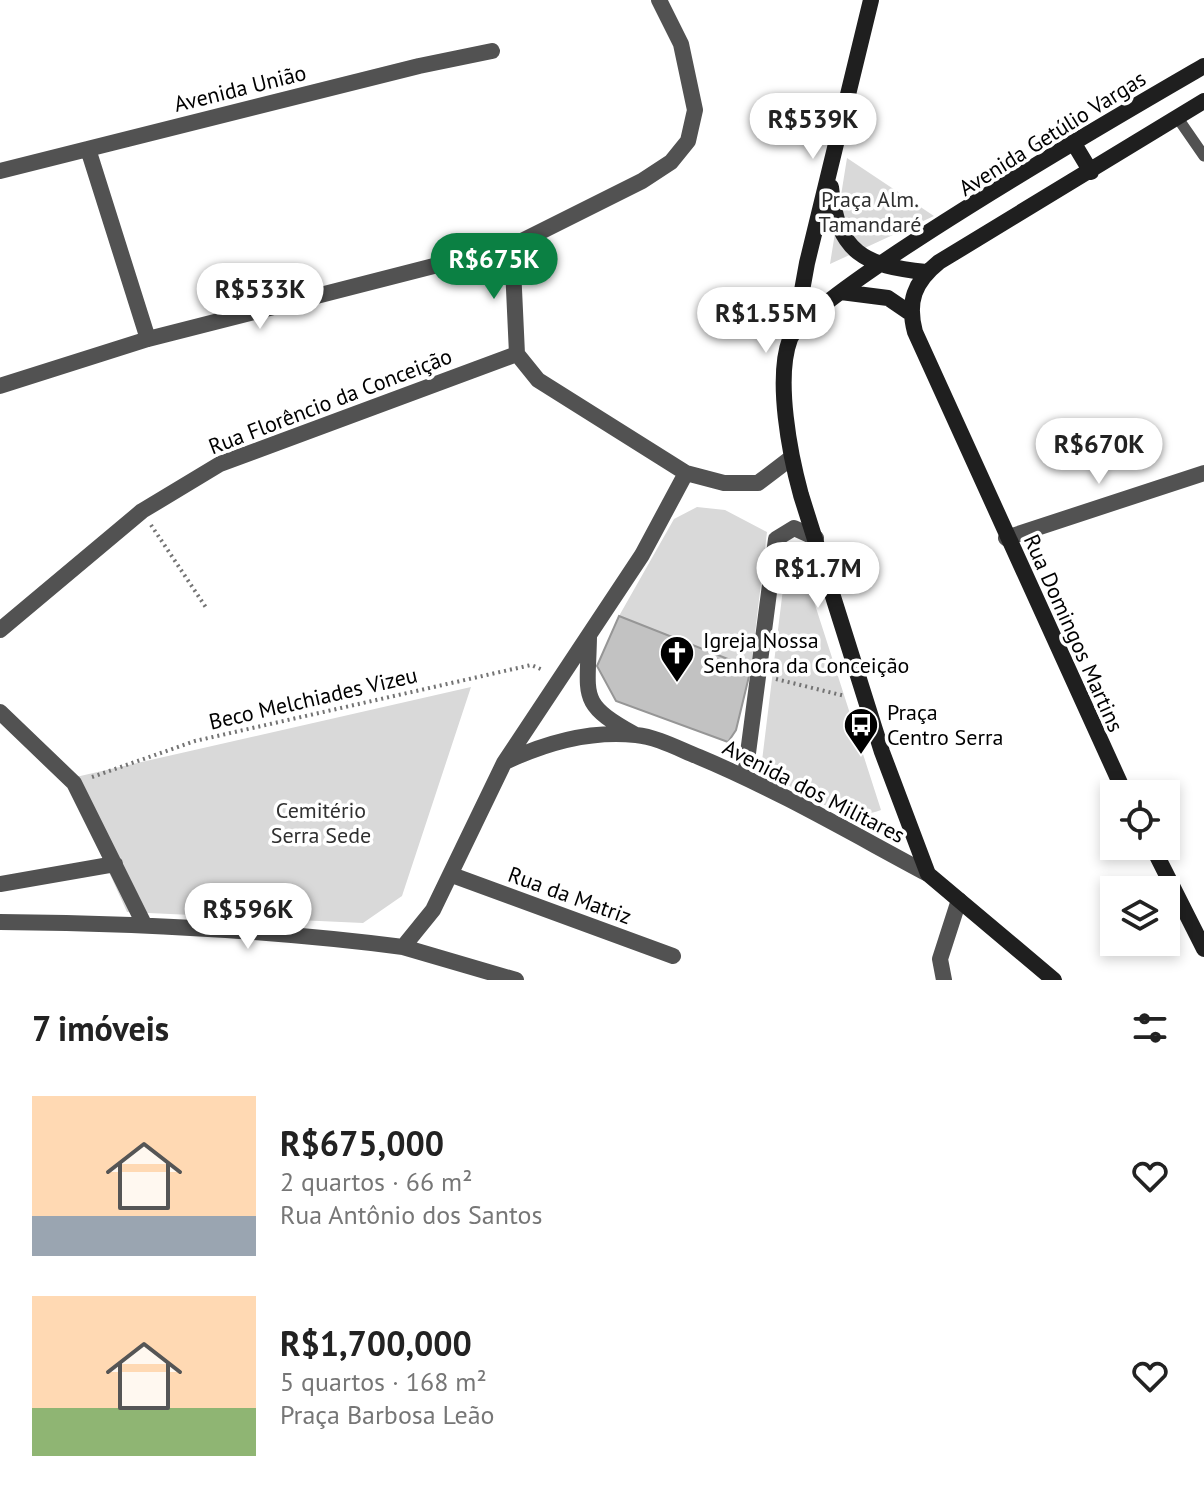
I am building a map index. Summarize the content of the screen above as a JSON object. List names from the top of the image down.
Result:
{
  "streets": {
    "street": [
      "Avenida União",
      "Avenida Getúlio Vargas",
      "Rua Florêncio da Conceição",
      "Rua Domingos Martins",
      "Avenida dos Militares",
      "Rua da Matriz"
    ],
    "path": ["Beco Melchiades Vizeu"]
  },
  "parks": ["Praça Alm. Tamandaré", "Cemitério Serra Sede"],
  "places": {
    "church": ["Igreja Nossa Senhora da Conceição"],
    "bus stop": ["Praça Centro Serra"]
  },
  "page": {
    "price": [
      "R$539K",
      "R$675K",
      "R$533K",
      "R$1.55M",
      "R$670K",
      "R$1.7M",
      "R$596K"
    ],
    "heading": "7 imóveis",
    "list": [
      {
        "name": "R$675,000",
        "note": "2 quartos · 66 m² · Rua Antônio dos Santos"
      },
      {
        "name": "R$1,700,000",
        "note": "5 quartos · 168 m² · Praça Barbosa Leão"
      }
    ]
  }
}
